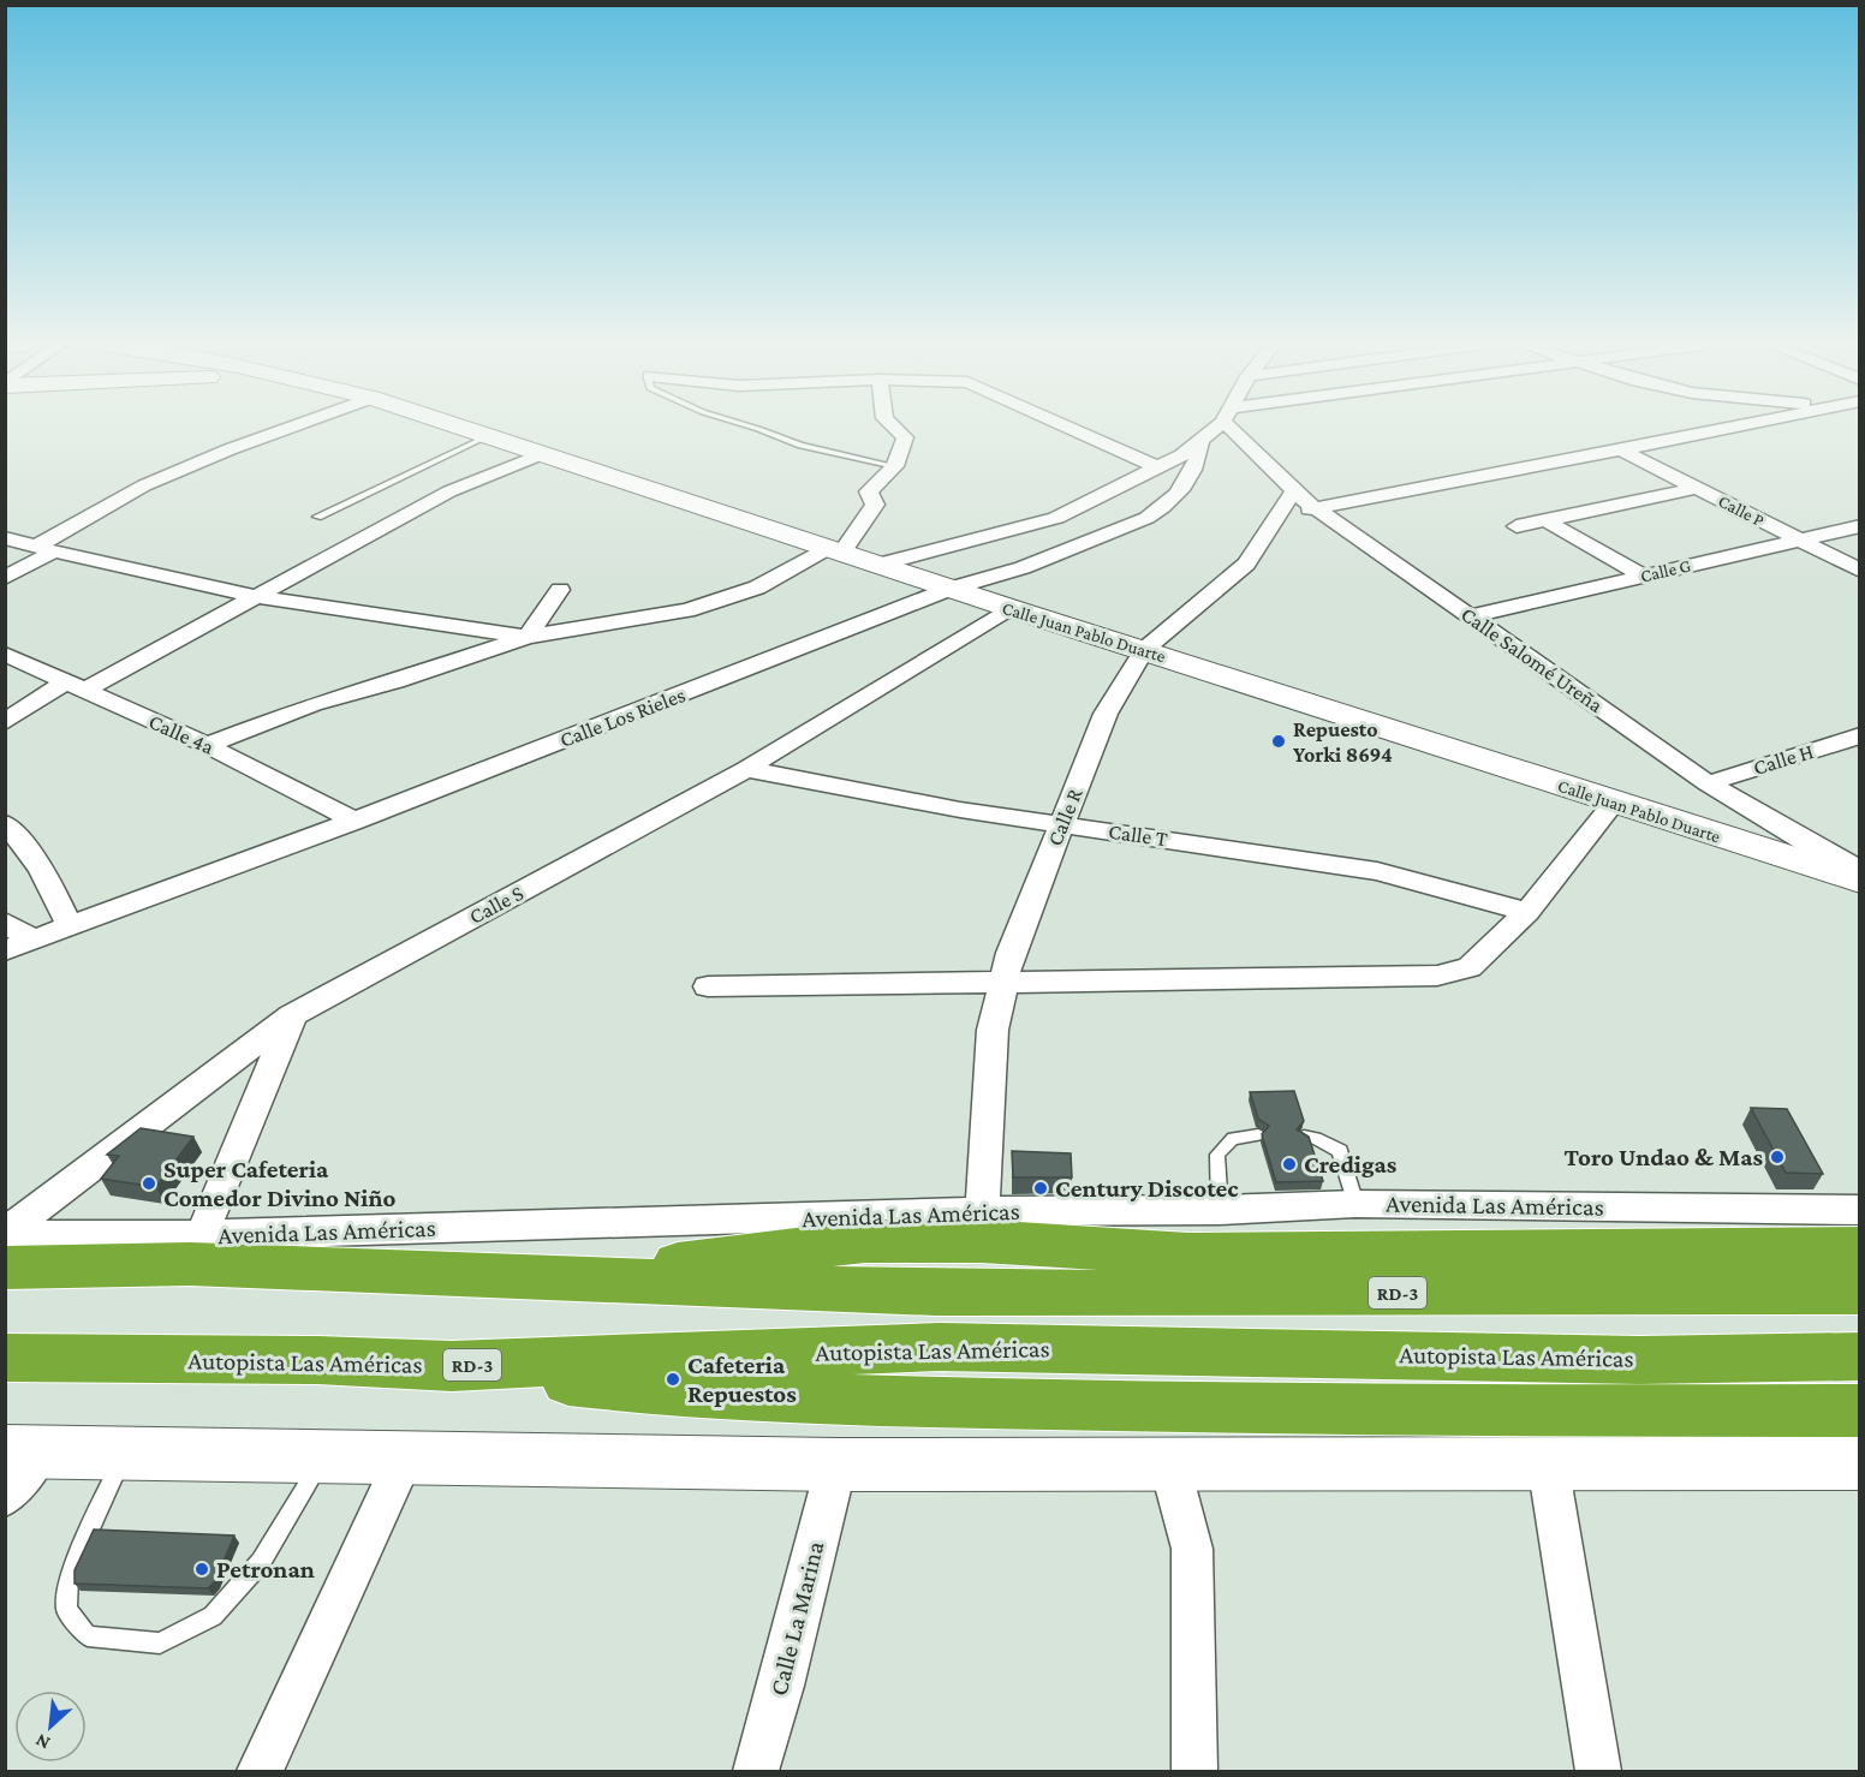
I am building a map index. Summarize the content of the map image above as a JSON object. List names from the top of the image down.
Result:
{
  "streets": {
    "highway": ["RD-3", "Autopista Las Américas"],
    "street": [
      "Calle P",
      "Calle G",
      "Calle Juan Pablo Duarte",
      "Calle Salomé Ureña",
      "Calle Los Rieles",
      "Calle 4a",
      "Calle H",
      "Calle R",
      "Calle T",
      "Calle S",
      "Avenida Las Américas",
      "Calle La Marina"
    ]
  },
  "crossings": [
    ["Calle P", "Calle G"],
    ["Calle G", "Calle Salomé Ureña"],
    ["Calle Juan Pablo Duarte", "Calle Los Rieles"],
    ["Calle Juan Pablo Duarte", "Calle R"],
    ["Calle Juan Pablo Duarte", "Calle S"],
    ["Calle Salomé Ureña", "Calle H"],
    ["Calle Salomé Ureña", "Calle R"],
    ["Calle Los Rieles", "Calle 4a"],
    ["Calle R", "Calle T"],
    ["Calle R", "Avenida Las Américas"],
    ["Calle T", "Calle S"],
    ["Calle S", "Avenida Las Américas"],
    ["Avenida Las Américas", "RD-3"]
  ],
  "places": [
    "Repuesto Yorki 8694",
    "Toro Undao & Mas",
    "Credigas",
    "Super Cafeteria Comedor Divino Niño",
    "Century Discotec",
    "Cafeteria Repuestos",
    "Petronan"
  ],
  "north": "bottom left"
}
